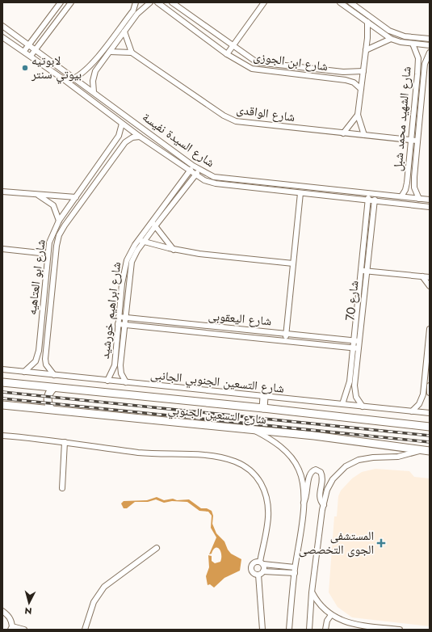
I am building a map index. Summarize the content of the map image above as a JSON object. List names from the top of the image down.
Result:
{
  "streets": {
    "highway": ["شارع التسعين الجنوبي"],
    "street": [
      "شارع ابن الجوزى",
      "شارع الواقدى",
      "شارع الشهيد محمد شبل",
      "شارع السيدة نفيسة",
      "شارع ابو العتاهيه",
      "شارع 70",
      "شارع ابراهيم خورشيد",
      "شارع اليعقوبى",
      "شارع التسعين الجنوبي الجانبى"
    ]
  },
  "crossings": [
    ["شارع الواقدى", "شارع الشهيد محمد شبل"],
    ["شارع الشهيد محمد شبل", "شارع السيدة نفيسة"],
    ["شارع السيدة نفيسة", "شارع ابو العتاهيه"],
    ["شارع السيدة نفيسة", "شارع 70"],
    ["شارع السيدة نفيسة", "شارع ابراهيم خورشيد"],
    ["شارع ابو العتاهيه", "شارع التسعين الجنوبي الجانبى"],
    ["شارع 70", "شارع اليعقوبى"],
    ["شارع 70", "شارع التسعين الجنوبي الجانبى"],
    ["شارع ابراهيم خورشيد", "شارع اليعقوبى"],
    ["شارع ابراهيم خورشيد", "شارع التسعين الجنوبي الجانبى"]
  ],
  "places": {
    "other": ["لابوتيه بيوتي سنتر"],
    "health": ["المستشفى الجوى التخصصى"]
  },
  "north": "bottom"
}
